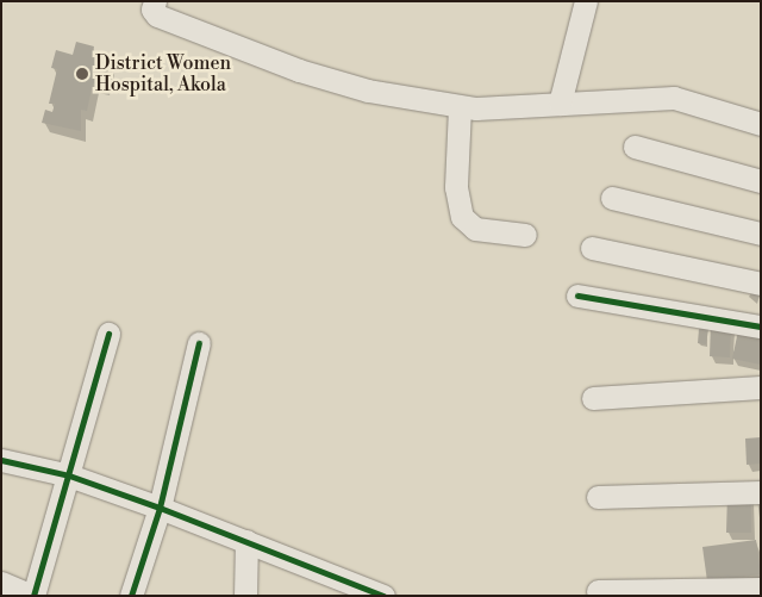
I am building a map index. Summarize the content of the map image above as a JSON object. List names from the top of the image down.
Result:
{
  "places": ["District Women Hospital, Akola"]
}
